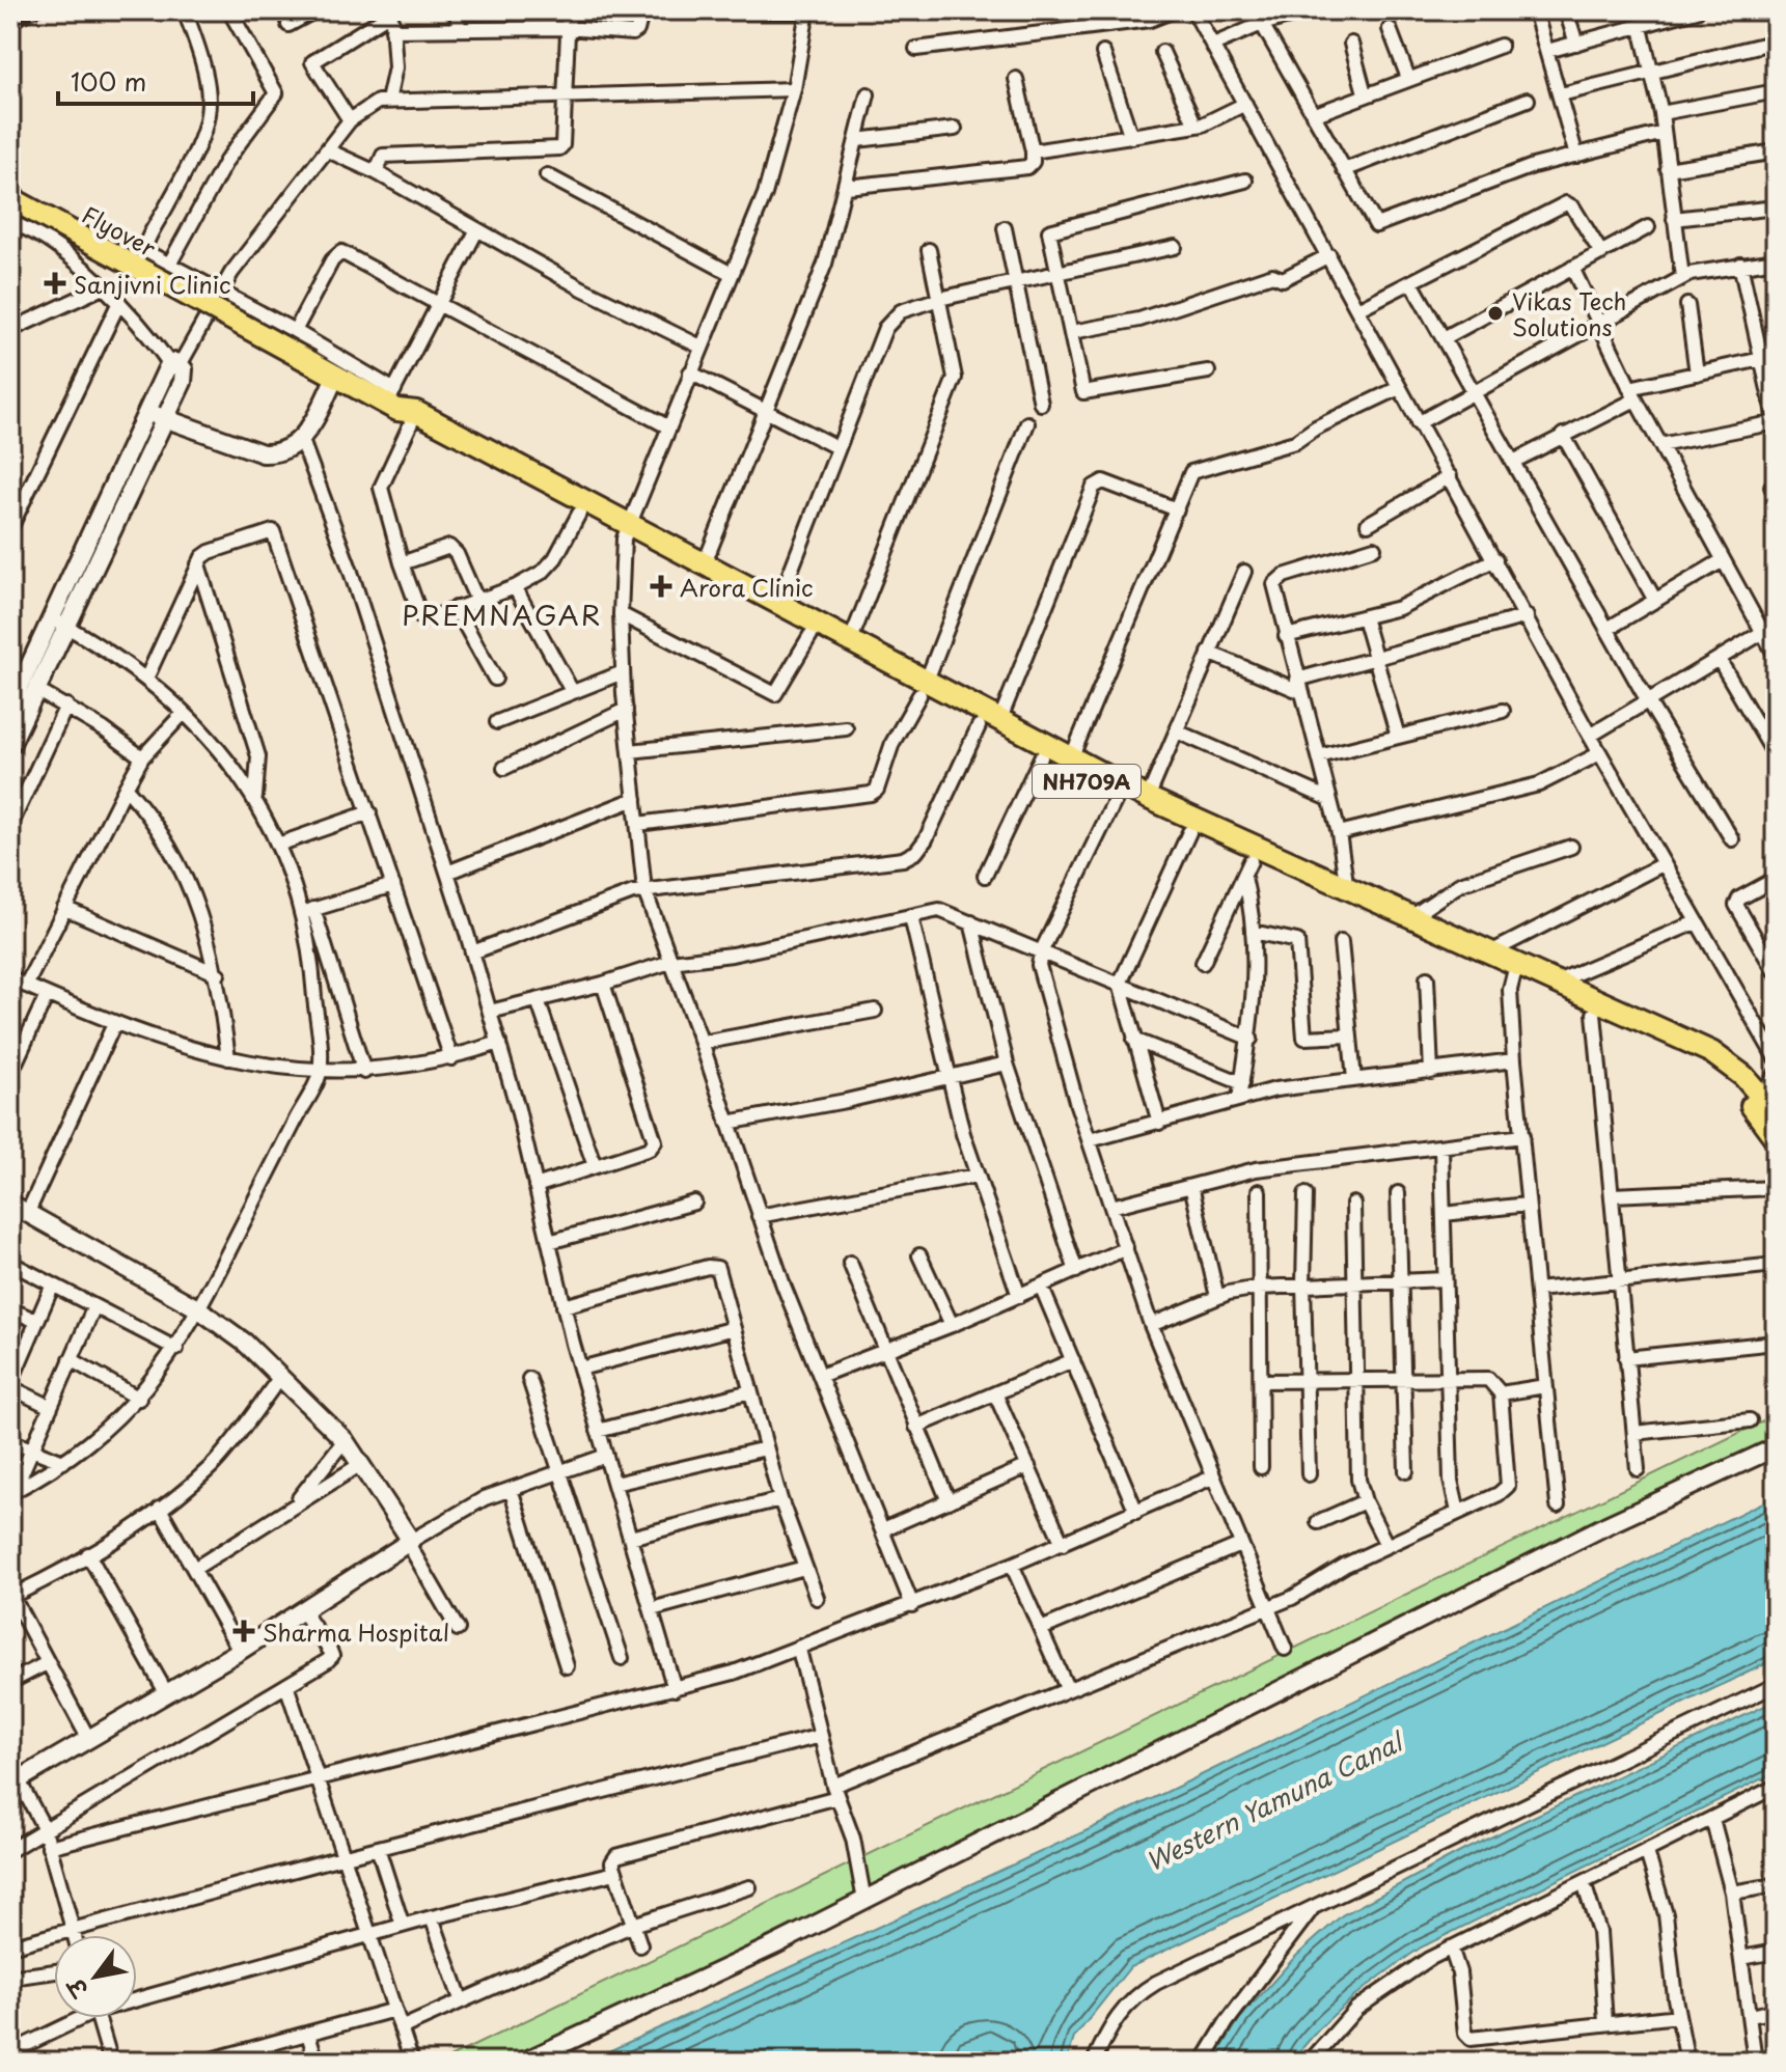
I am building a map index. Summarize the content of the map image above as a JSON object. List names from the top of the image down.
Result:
{
  "streets": {
    "highway": ["Flyover", "NH709A"]
  },
  "crossings": [
    ["Flyover", "NH709A"]
  ],
  "districts": ["PREMNAGAR"],
  "water": ["Western Yamuna Canal"],
  "places": {
    "health": ["Sanjivni Clinic", "Arora Clinic", "Sharma Hospital"],
    "other": ["Vikas Tech Solutions"]
  },
  "scale_bar": "100 m",
  "north": "bottom left"
}
